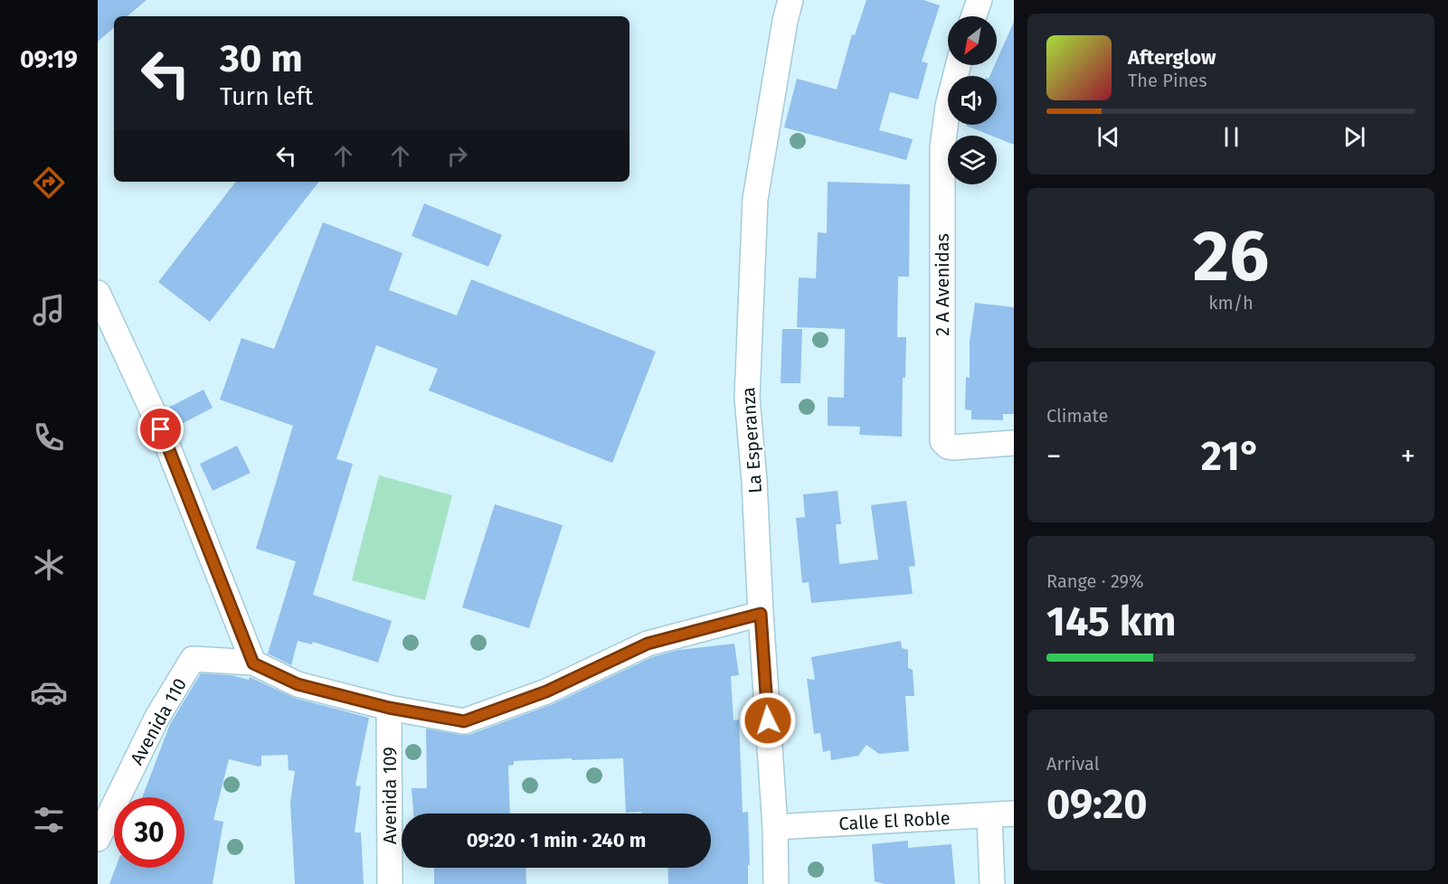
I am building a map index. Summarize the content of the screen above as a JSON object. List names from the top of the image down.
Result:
{
  "streets": {
    "street": [
      "2 A Avenidas",
      "La Esperanza",
      "Avenida 110",
      "Avenida 109",
      "Calle El Roble"
    ]
  },
  "crossings": [
    ["La Esperanza", "Calle El Roble"]
  ],
  "north": "bottom left",
  "page": {
    "tabs": "09:19",
    "turn": ["30 m", "Turn left"],
    "song": ["Afterglow", "The Pines"],
    "tile": [
      ["26", "km/h"],
      "Climate",
      ["Range · 29%", "145 km"],
      ["Arrival", "09:20"]
    ],
    "heat": ["−", "21°", "+"],
    "limit": "30",
    "trip": "09:20 · 1 min · 240 m"
  }
}
